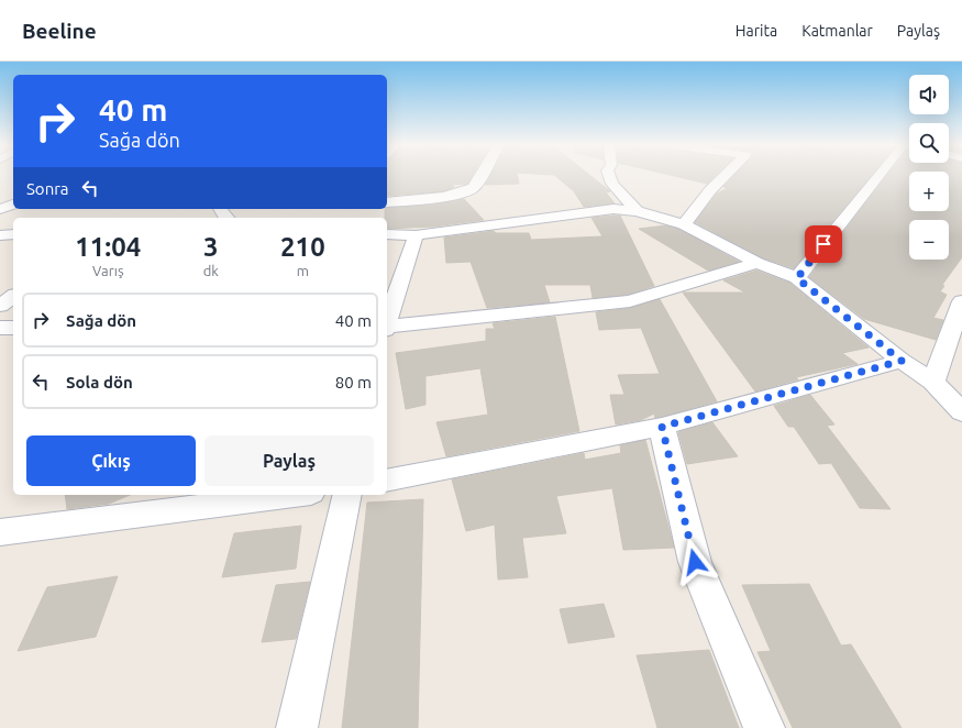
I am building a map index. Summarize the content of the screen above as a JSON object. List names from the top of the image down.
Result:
{
  "page": {
    "header": "Beeline",
    "nav": ["Harita", "Katmanlar", "Paylaş"],
    "map_buttons": ["+", "−"],
    "turn": ["40 m", "Sağa dön"],
    "then": "Sonra",
    "eta": [
      "11:04",
      "Varış",
      "3",
      "dk",
      "210",
      "m"
    ],
    "list": [
      {
        "name": "Sağa dön",
        "value": "40 m"
      },
      {
        "name": "Sola dön",
        "value": "80 m"
      }
    ],
    "buttons": ["Çıkış", "Paylaş"]
  }
}
